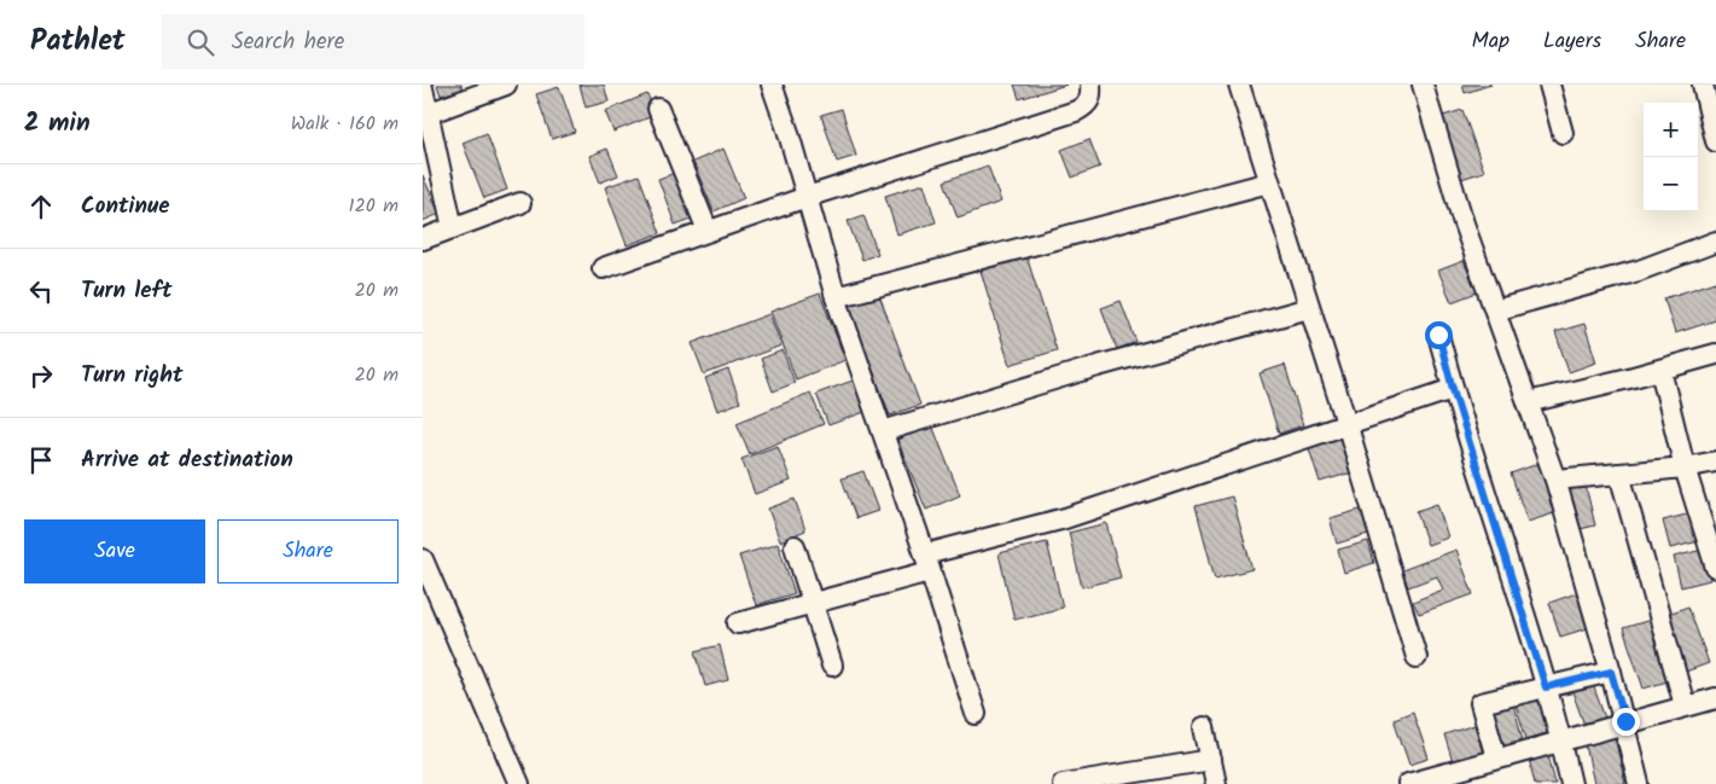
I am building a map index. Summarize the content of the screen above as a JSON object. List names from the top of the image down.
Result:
{
  "page": {
    "header": "Pathlet",
    "search": "Search here",
    "nav": ["Map", "Layers", "Share"],
    "heading": ["2 min", "Walk · 160 m"],
    "map_buttons": ["+", "−"],
    "list": [
      ["Continue", "120 m"],
      ["Turn left", "20 m"],
      ["Turn right", "20 m"],
      "Arrive at destination"
    ],
    "buttons": ["Save", "Share"]
  }
}
